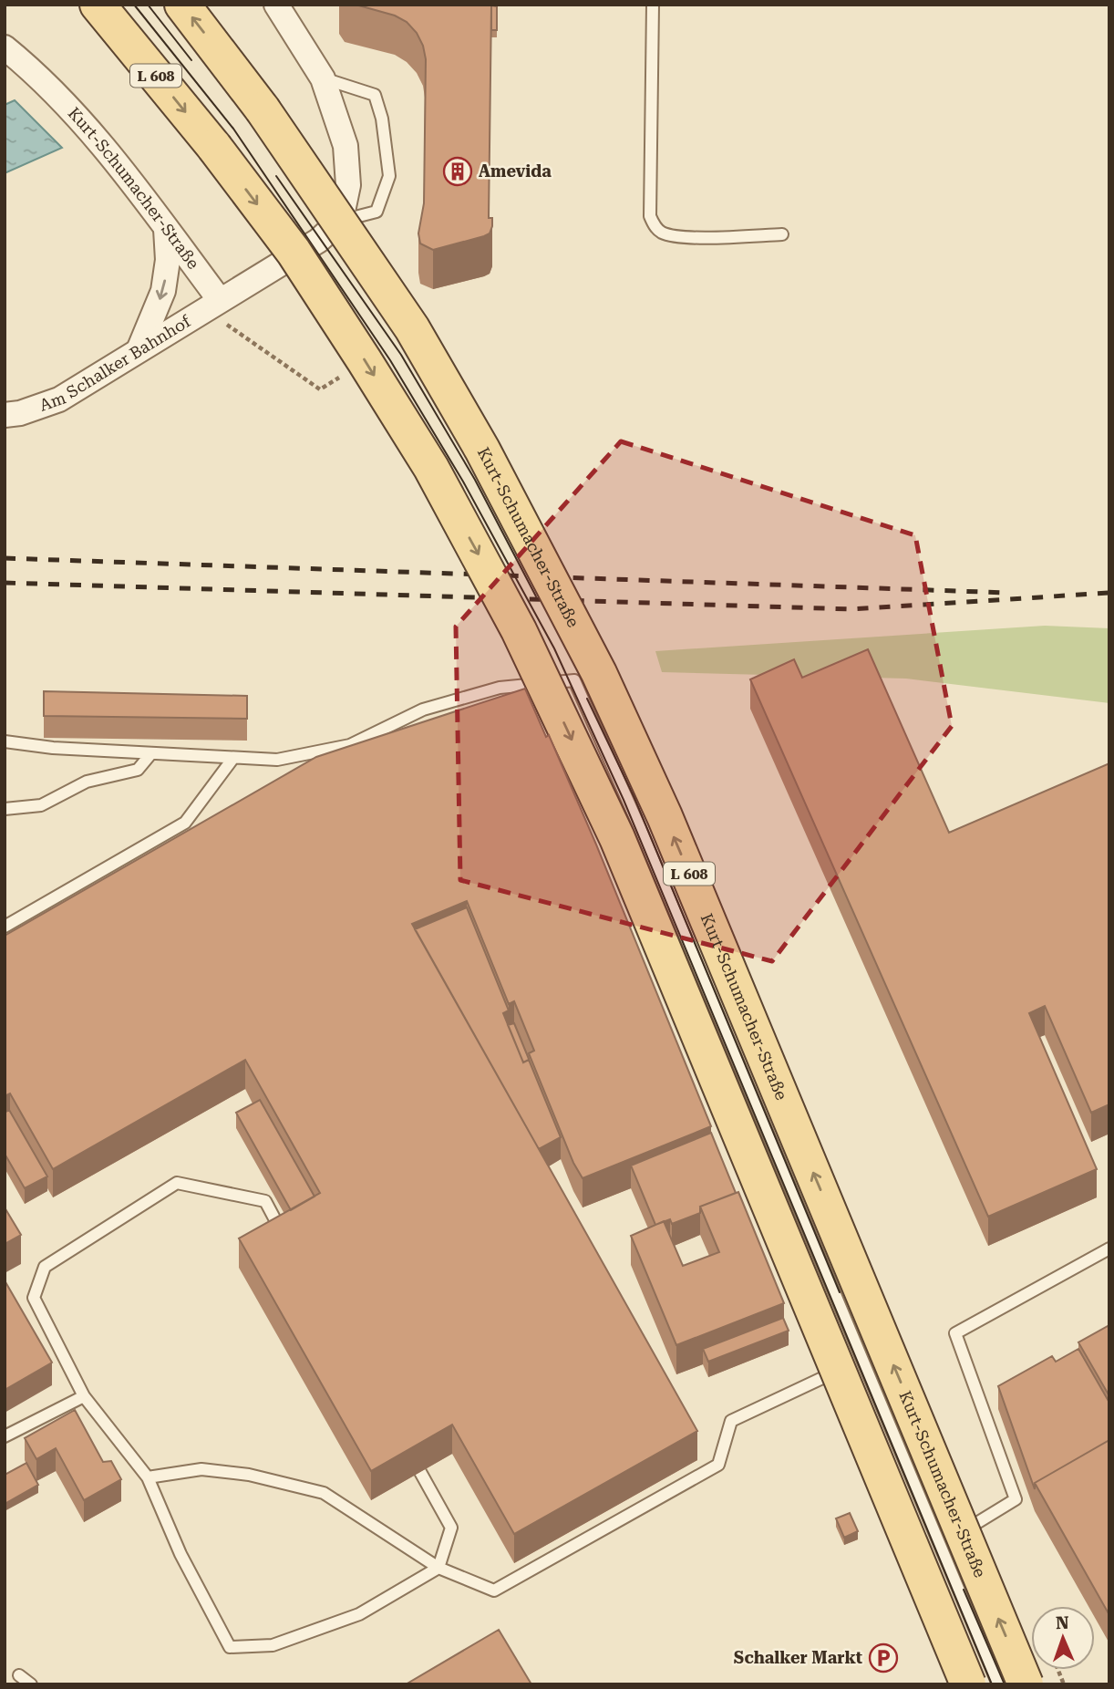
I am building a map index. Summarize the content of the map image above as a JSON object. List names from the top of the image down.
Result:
{
  "streets": {
    "main road": ["L 608", "Kurt-Schumacher-Straße"],
    "street": ["Am Schalker Bahnhof"]
  },
  "crossings": [
    ["Kurt-Schumacher-Straße", "Am Schalker Bahnhof"]
  ],
  "places": {
    "building": ["Amevida"],
    "parking": ["Schalker Markt"]
  },
  "north": "top"
}
